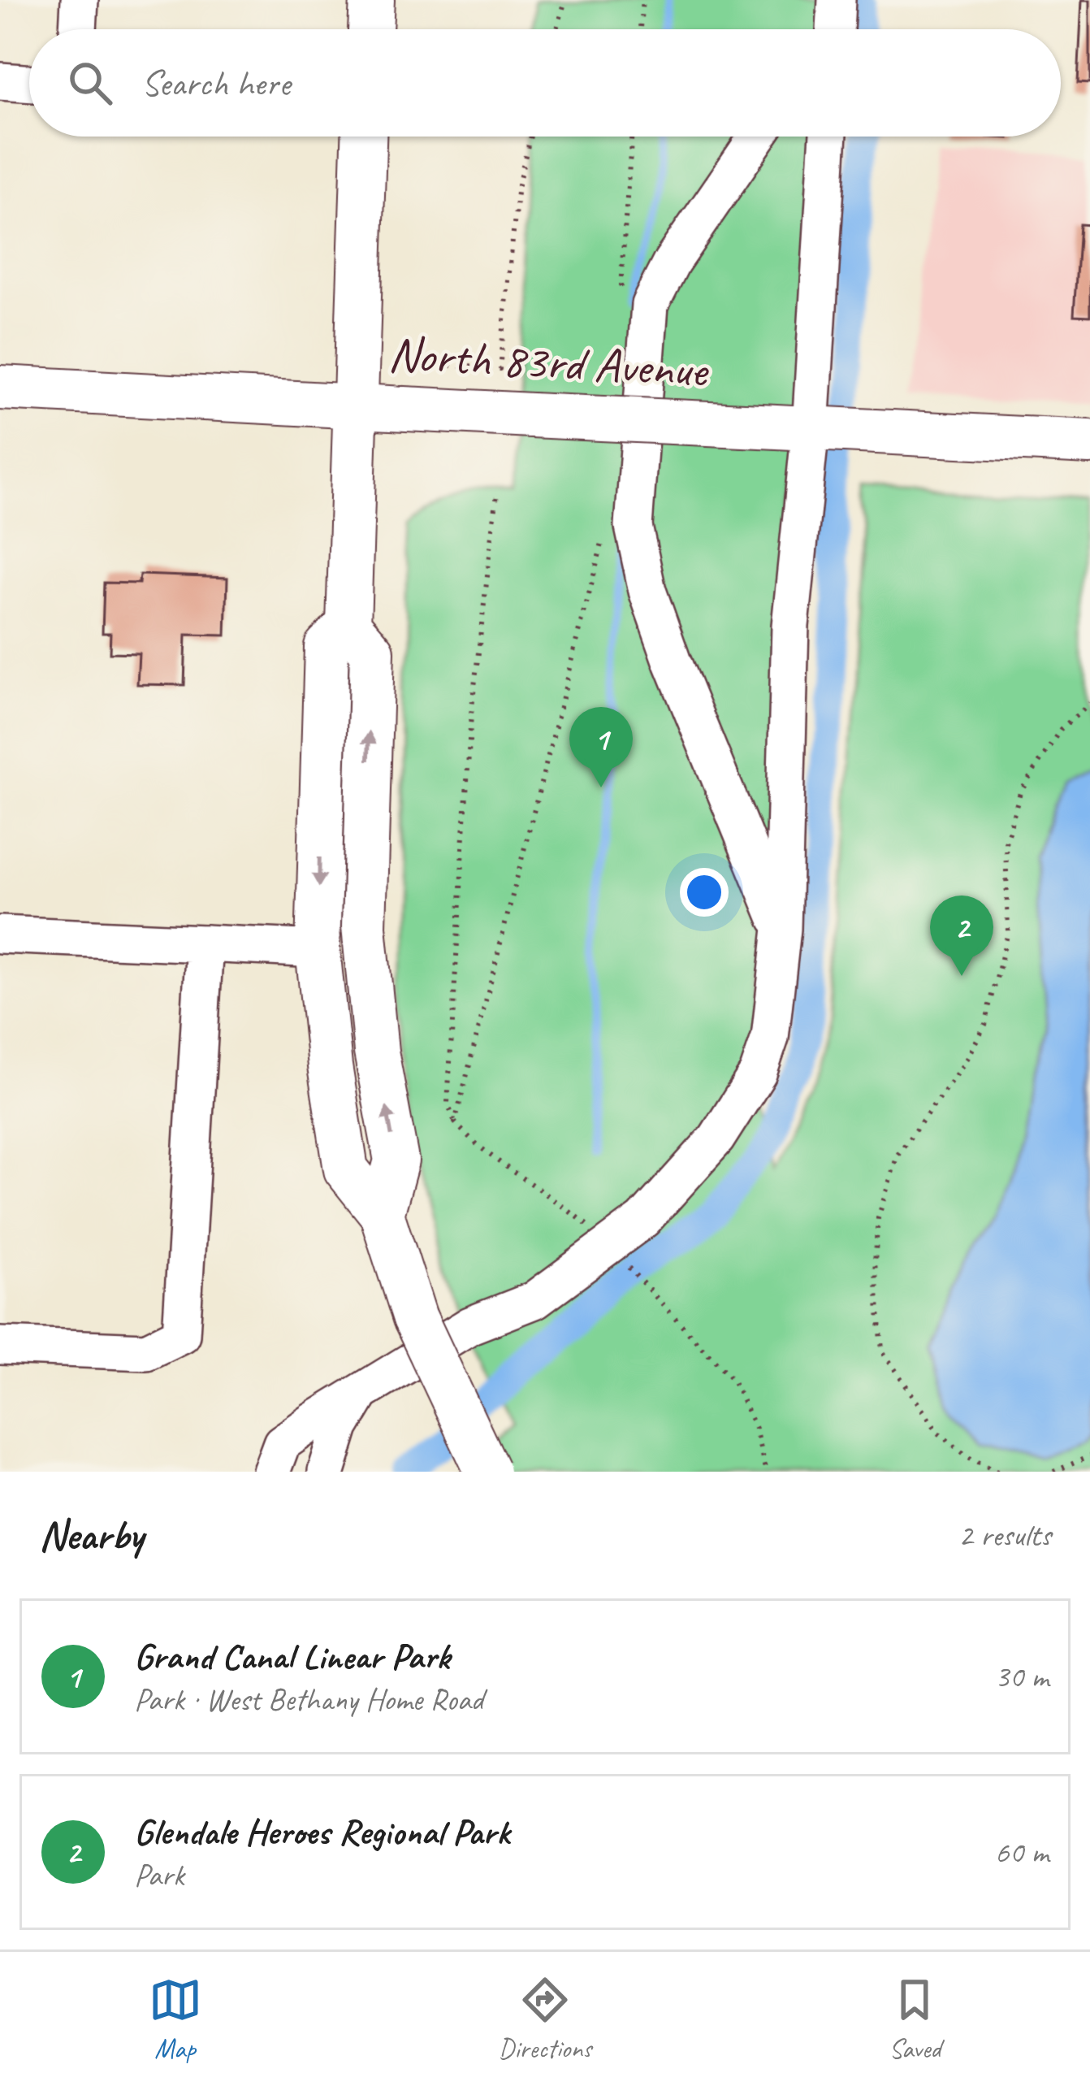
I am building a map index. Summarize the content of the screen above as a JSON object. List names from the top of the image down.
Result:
{
  "streets": {
    "main road": ["North 83rd Avenue"]
  },
  "page": {
    "search": "Search here",
    "pins": ["1", "2"],
    "heading": ["Nearby", "2 results"],
    "list": [
      {
        "mark": "1",
        "name": "Grand Canal Linear Park",
        "note": "Park · West Bethany Home Road",
        "value": "30 m"
      },
      {
        "mark": "2",
        "name": "Glendale Heroes Regional Park",
        "note": "Park",
        "value": "60 m"
      }
    ],
    "nav": ["Map", "Directions", "Saved"]
  }
}
